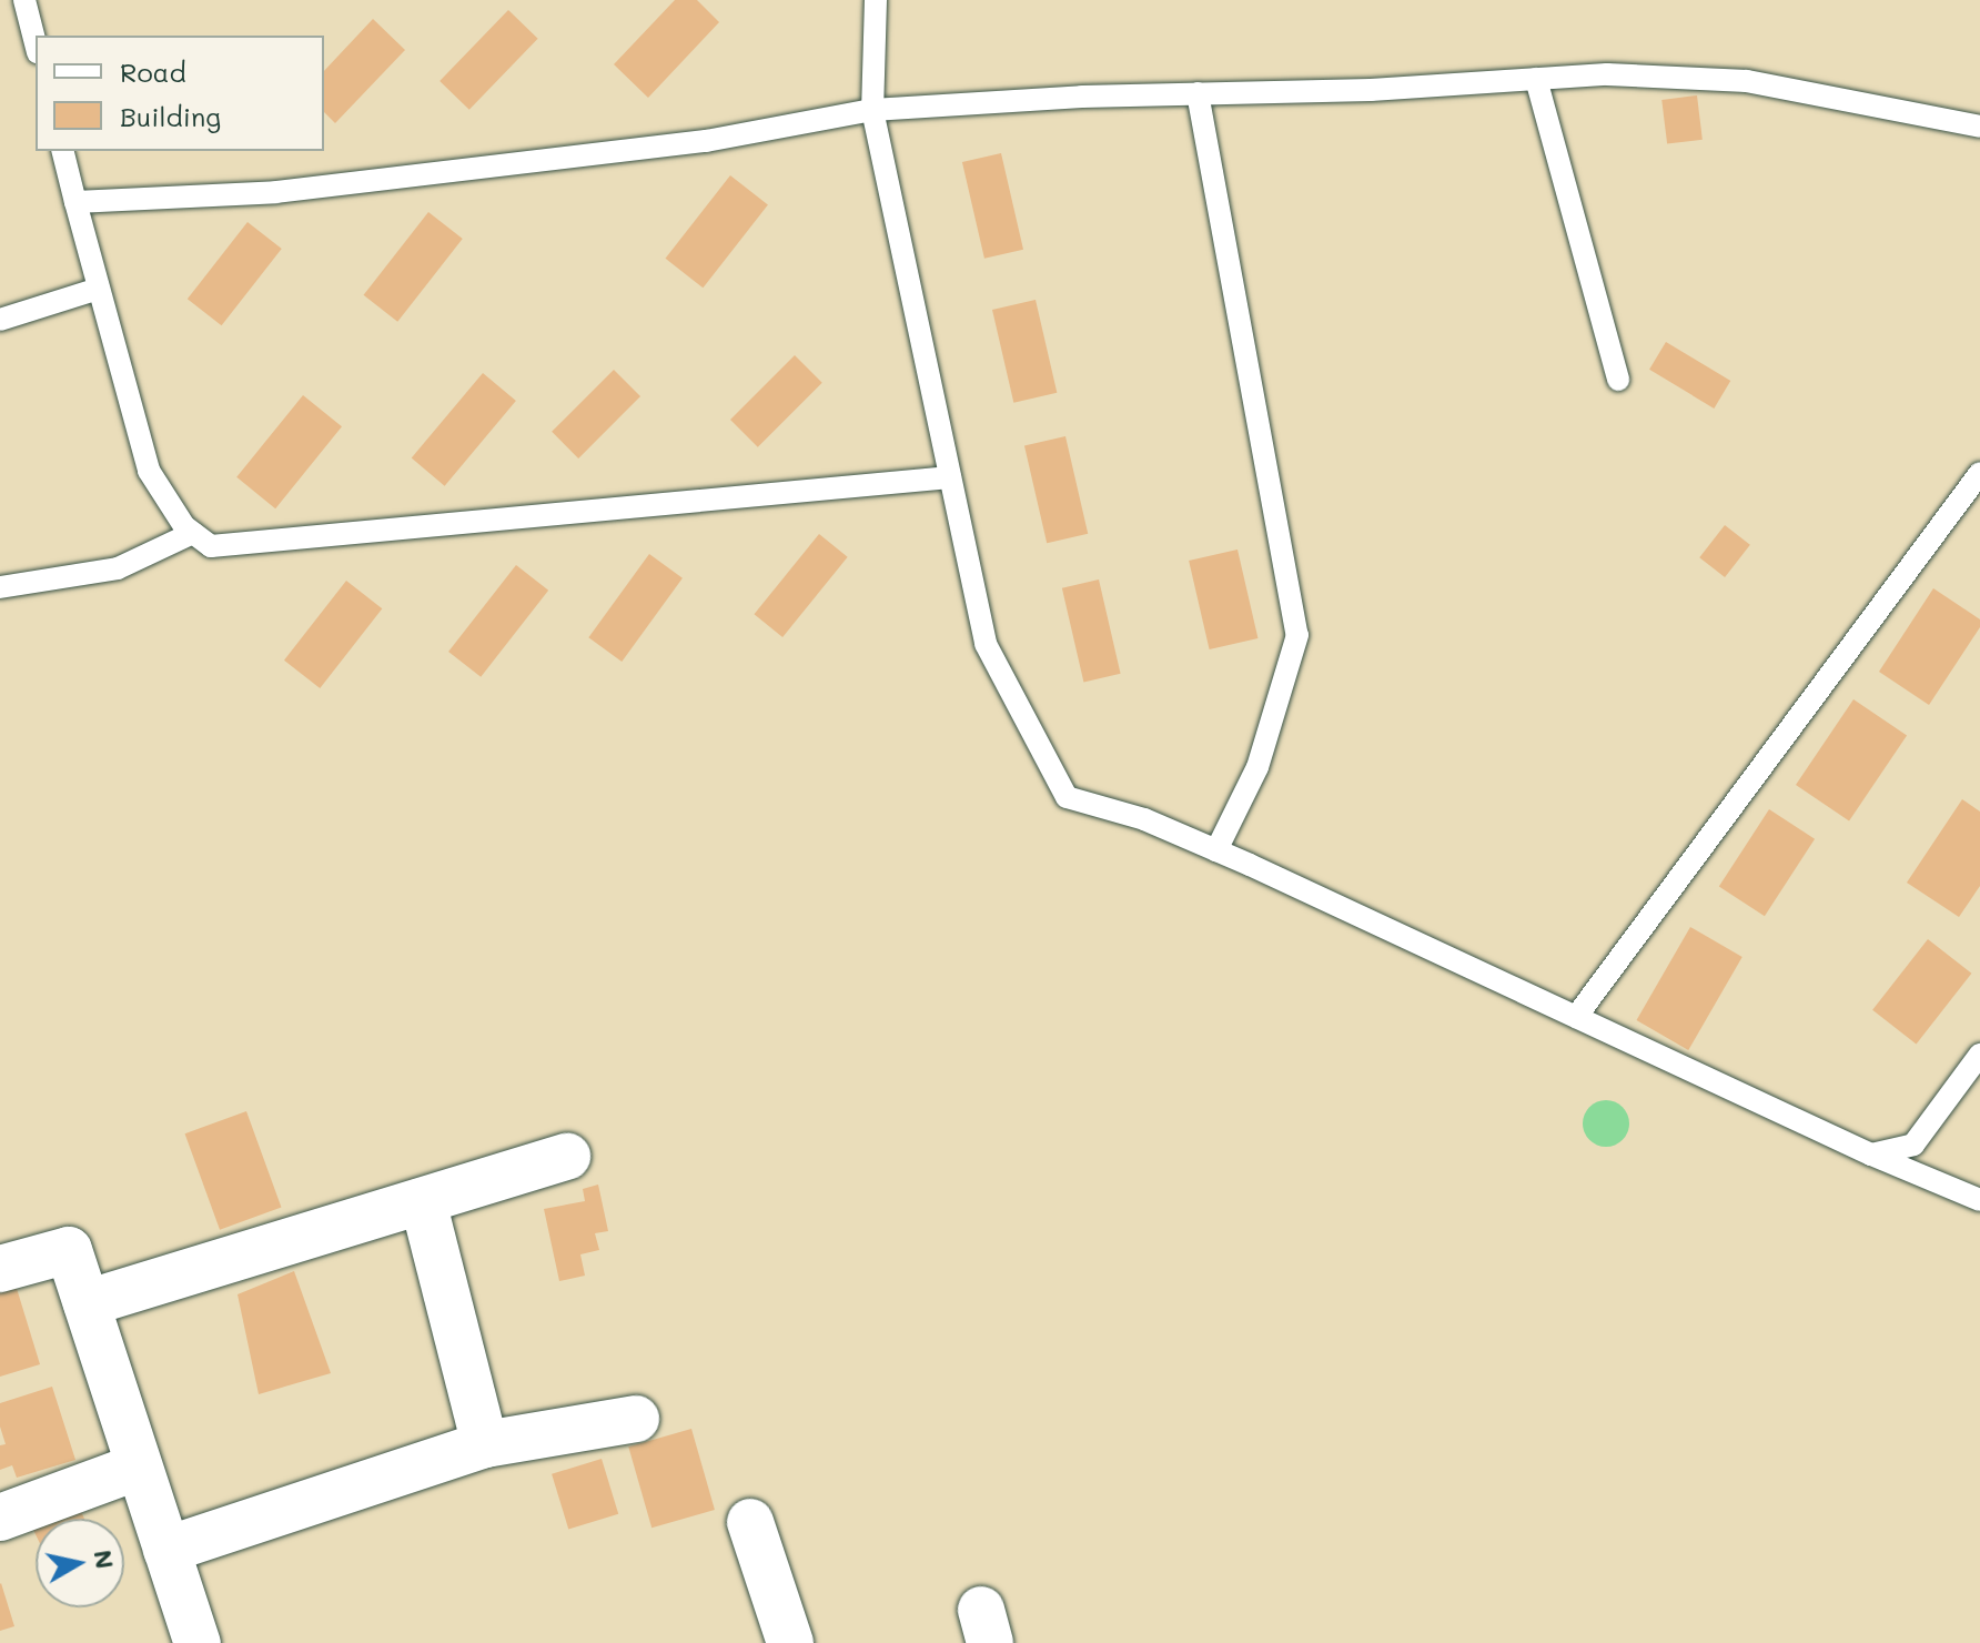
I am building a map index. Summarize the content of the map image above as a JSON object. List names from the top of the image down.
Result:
{
  "legend": ["Road", "Building"],
  "north": "right"
}
